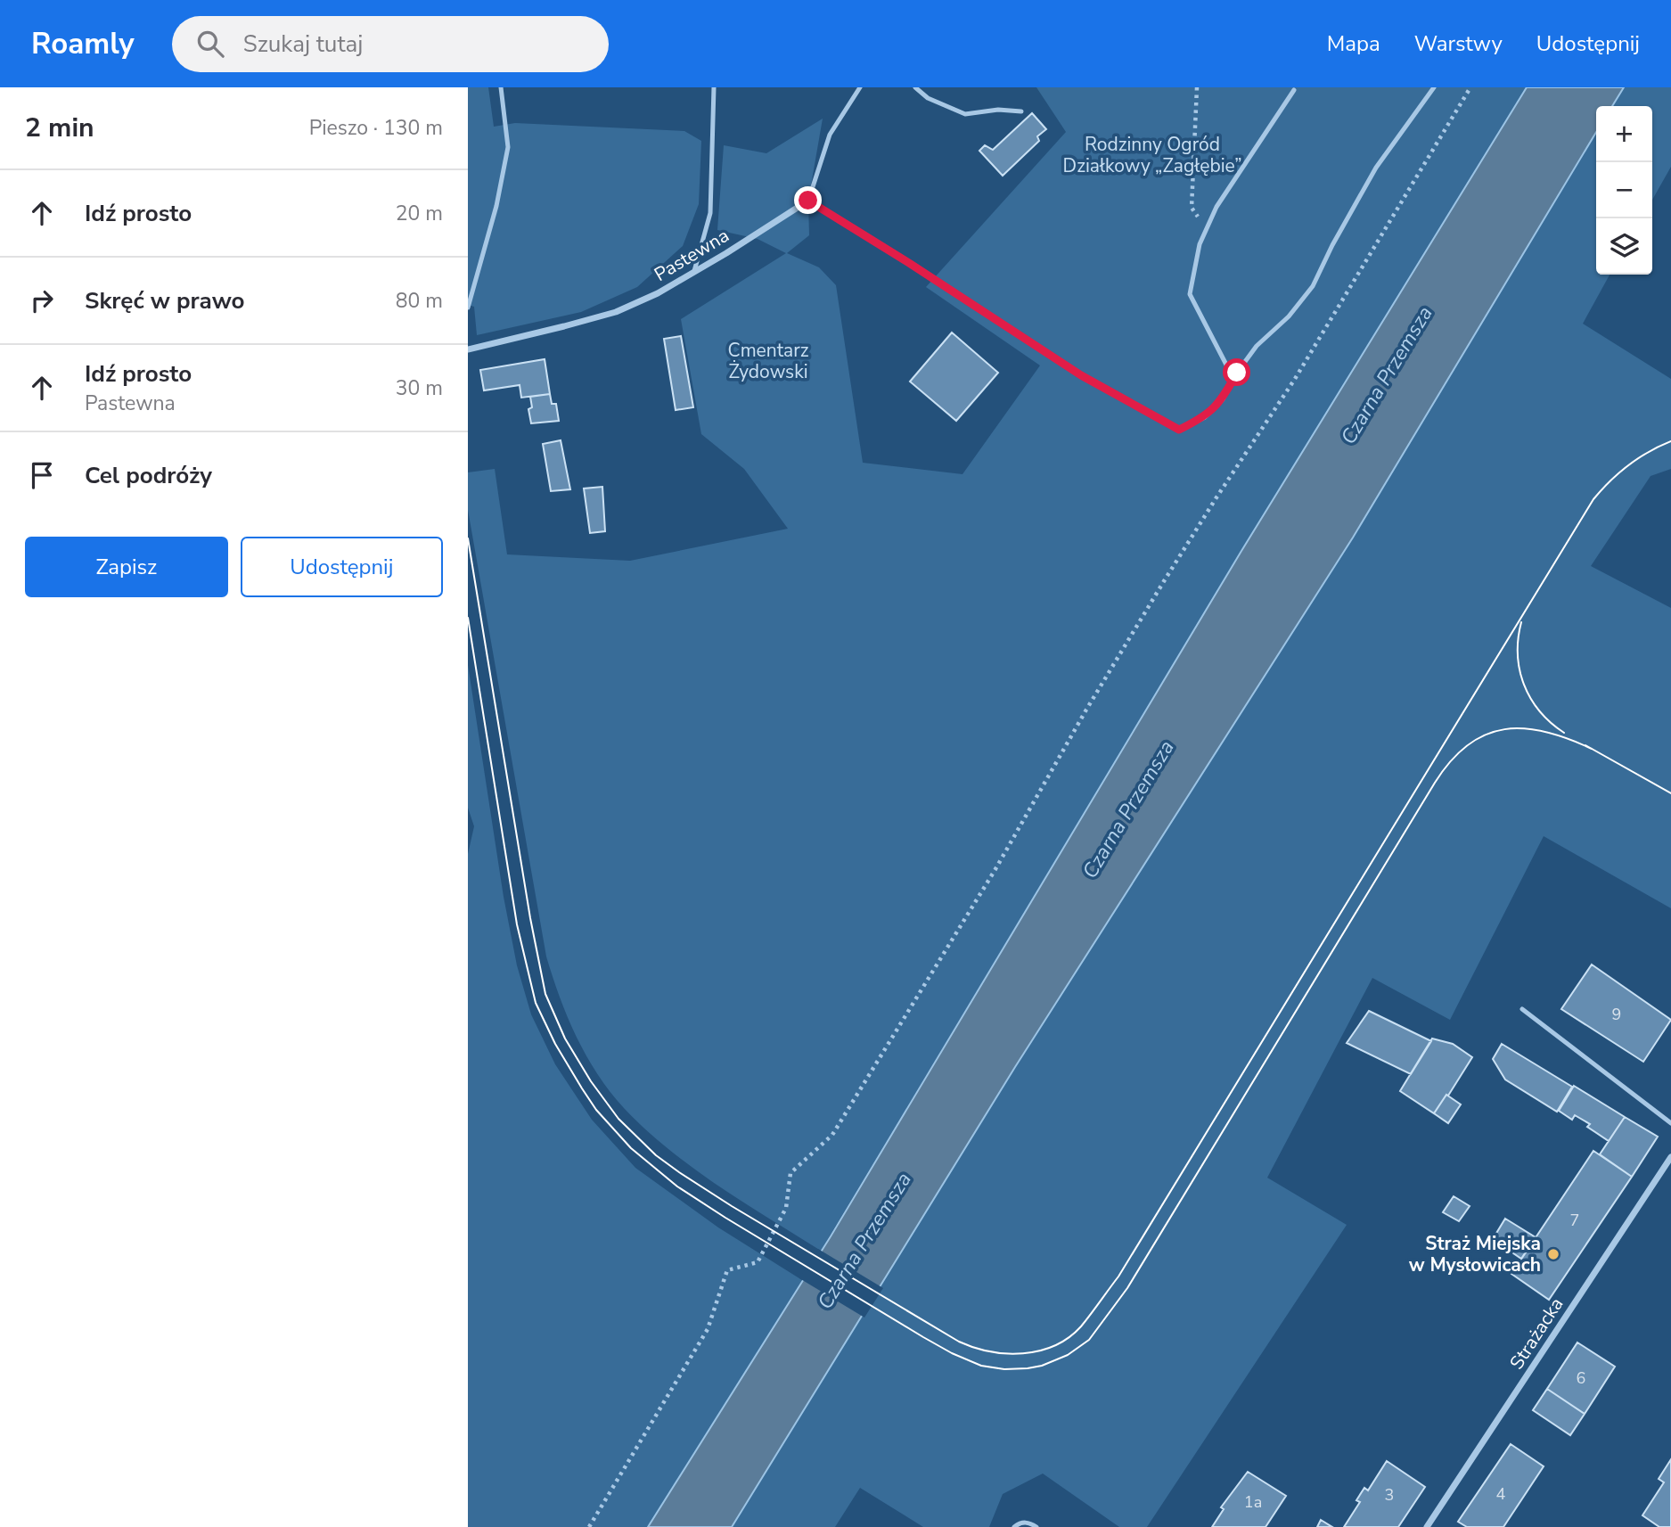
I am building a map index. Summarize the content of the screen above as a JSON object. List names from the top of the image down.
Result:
{
  "streets": {
    "street": ["Pastewna", "Strażacka"]
  },
  "water": ["Czarna Przemsza"],
  "parks": ["Rodzinny Ogród Działkowy „Zagłębie”", "Cmentarz Żydowski"],
  "places": ["Straż Miejska w Mysłowicach"],
  "house_numbers": [
    "9",
    "7",
    "6",
    "4",
    "3",
    "1a"
  ],
  "page": {
    "header": "Roamly",
    "search": "Szukaj tutaj",
    "nav": ["Mapa", "Warstwy", "Udostępnij"],
    "heading": ["2 min", "Pieszo · 130 m"],
    "map_buttons": ["+", "−"],
    "list": [
      ["Idź prosto", "20 m"],
      ["Skręć w prawo", "80 m"],
      ["Idź prosto", "Pastewna", "30 m"],
      "Cel podróży"
    ],
    "buttons": ["Zapisz", "Udostępnij"]
  }
}
